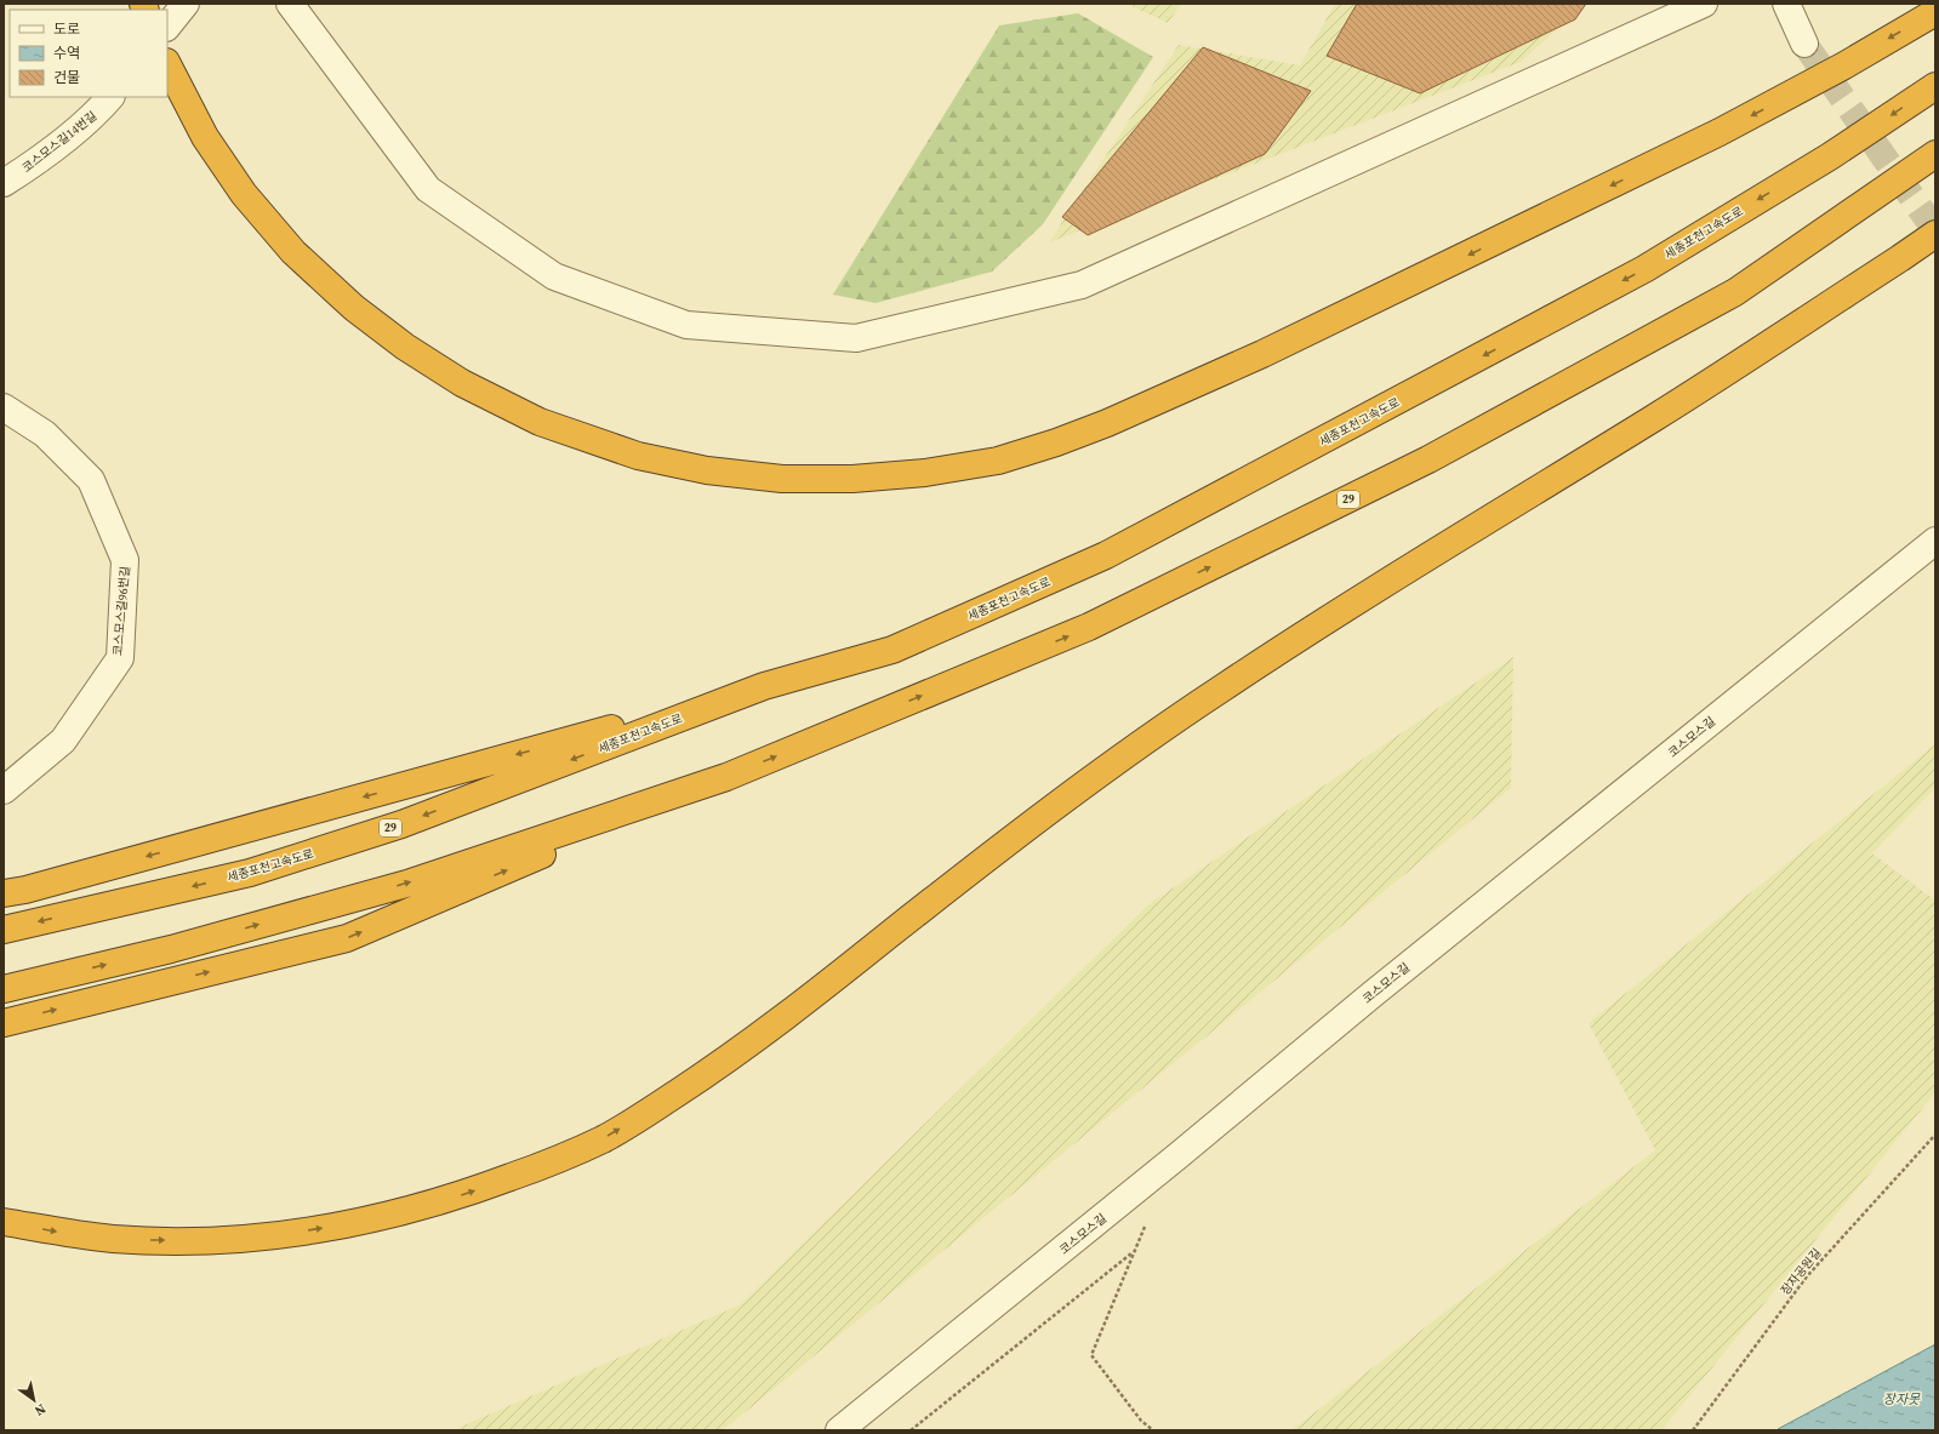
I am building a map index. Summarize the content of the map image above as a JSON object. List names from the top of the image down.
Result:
{
  "streets": {
    "highway": ["세종포천고속도로", "29"],
    "street": ["코스모스길14번길", "코스모스길96번길", "코스모스길"],
    "path": ["장자공원길"]
  },
  "water": ["장자못"],
  "legend": ["도로", "수역", "건물"],
  "north": "bottom right"
}
